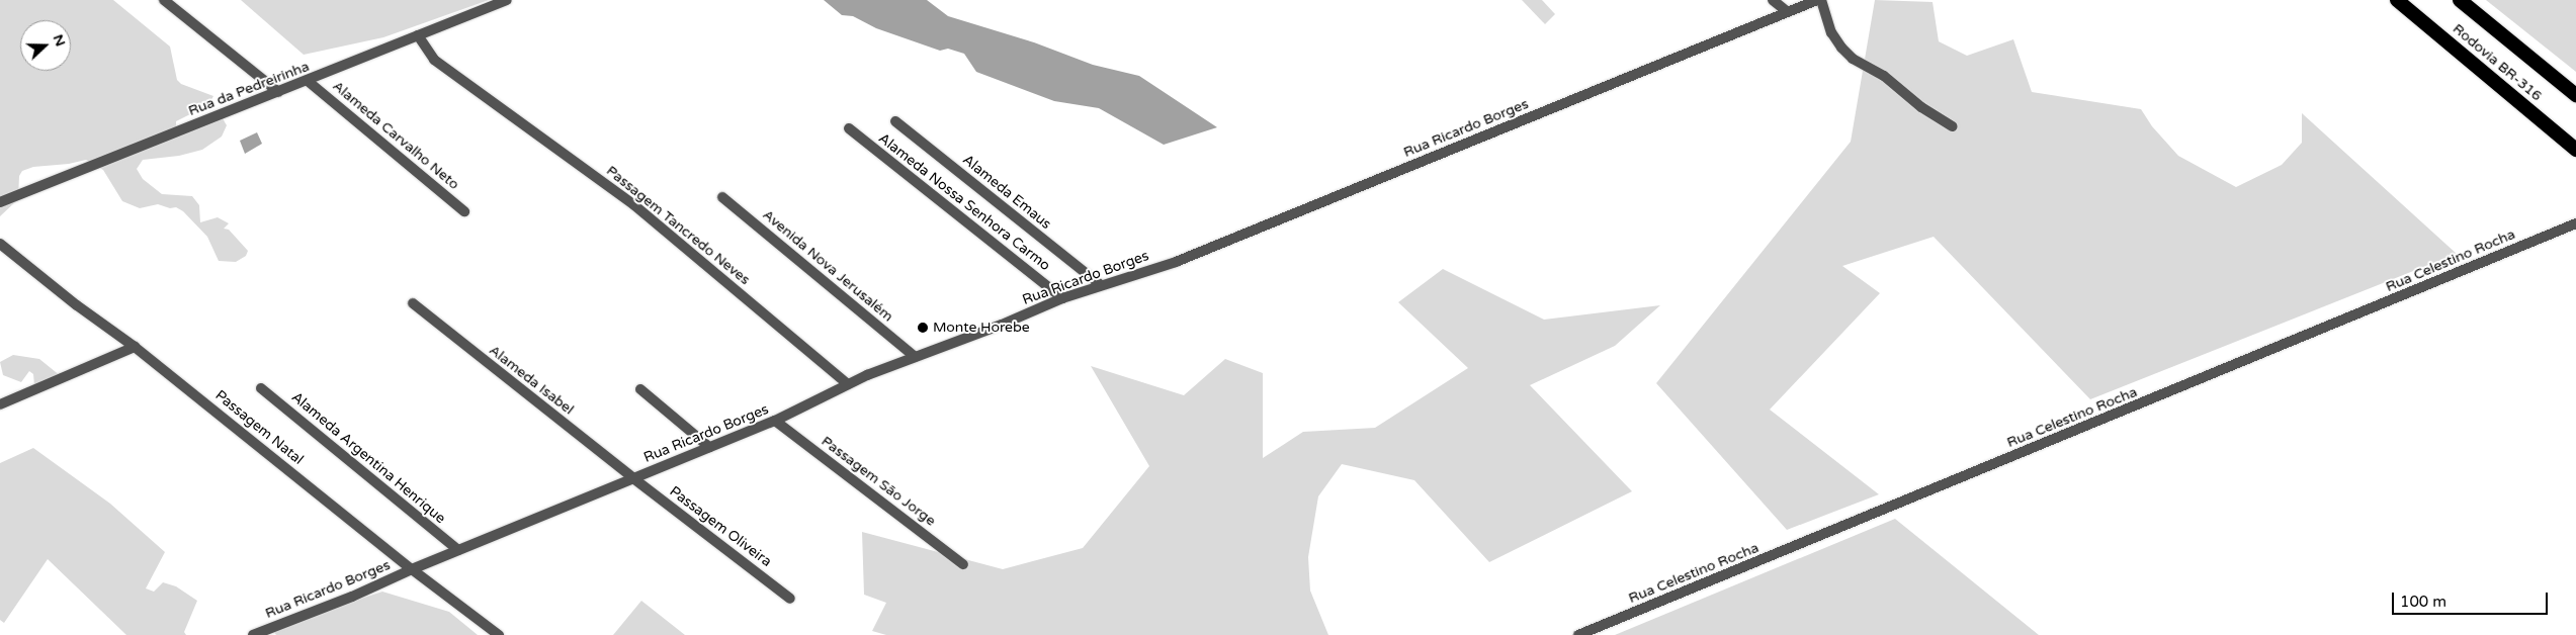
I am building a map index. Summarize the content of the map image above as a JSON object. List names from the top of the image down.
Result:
{
  "streets": {
    "highway": ["Rodovia BR-316"],
    "street": [
      "Rua da Pedreirinha",
      "Rua Ricardo Borges",
      "Alameda Carvalho Neto",
      "Alameda Emaus",
      "Alameda Nossa Senhora Carmo",
      "Passagem Tancredo Neves",
      "Rua Celestino Rocha",
      "Avenida Nova Jerusalém",
      "Alameda Isabel",
      "Passagem Natal",
      "Alameda Argentina Henrique",
      "Passagem São Jorge",
      "Passagem Oliveira"
    ]
  },
  "crossings": [
    ["Rua da Pedreirinha", "Alameda Carvalho Neto"],
    ["Rua da Pedreirinha", "Passagem Tancredo Neves"],
    ["Rua Ricardo Borges", "Alameda Emaus"],
    ["Rua Ricardo Borges", "Alameda Nossa Senhora Carmo"],
    ["Rua Ricardo Borges", "Passagem Tancredo Neves"],
    ["Rua Ricardo Borges", "Avenida Nova Jerusalém"],
    ["Rua Ricardo Borges", "Alameda Isabel"],
    ["Rua Ricardo Borges", "Passagem Natal"],
    ["Rua Ricardo Borges", "Alameda Argentina Henrique"],
    ["Rua Ricardo Borges", "Passagem São Jorge"],
    ["Rua Ricardo Borges", "Passagem Oliveira"],
    ["Alameda Isabel", "Passagem Oliveira"]
  ],
  "places": ["Monte Horebe"],
  "scale_bar": "100 m",
  "north": "right"
}
